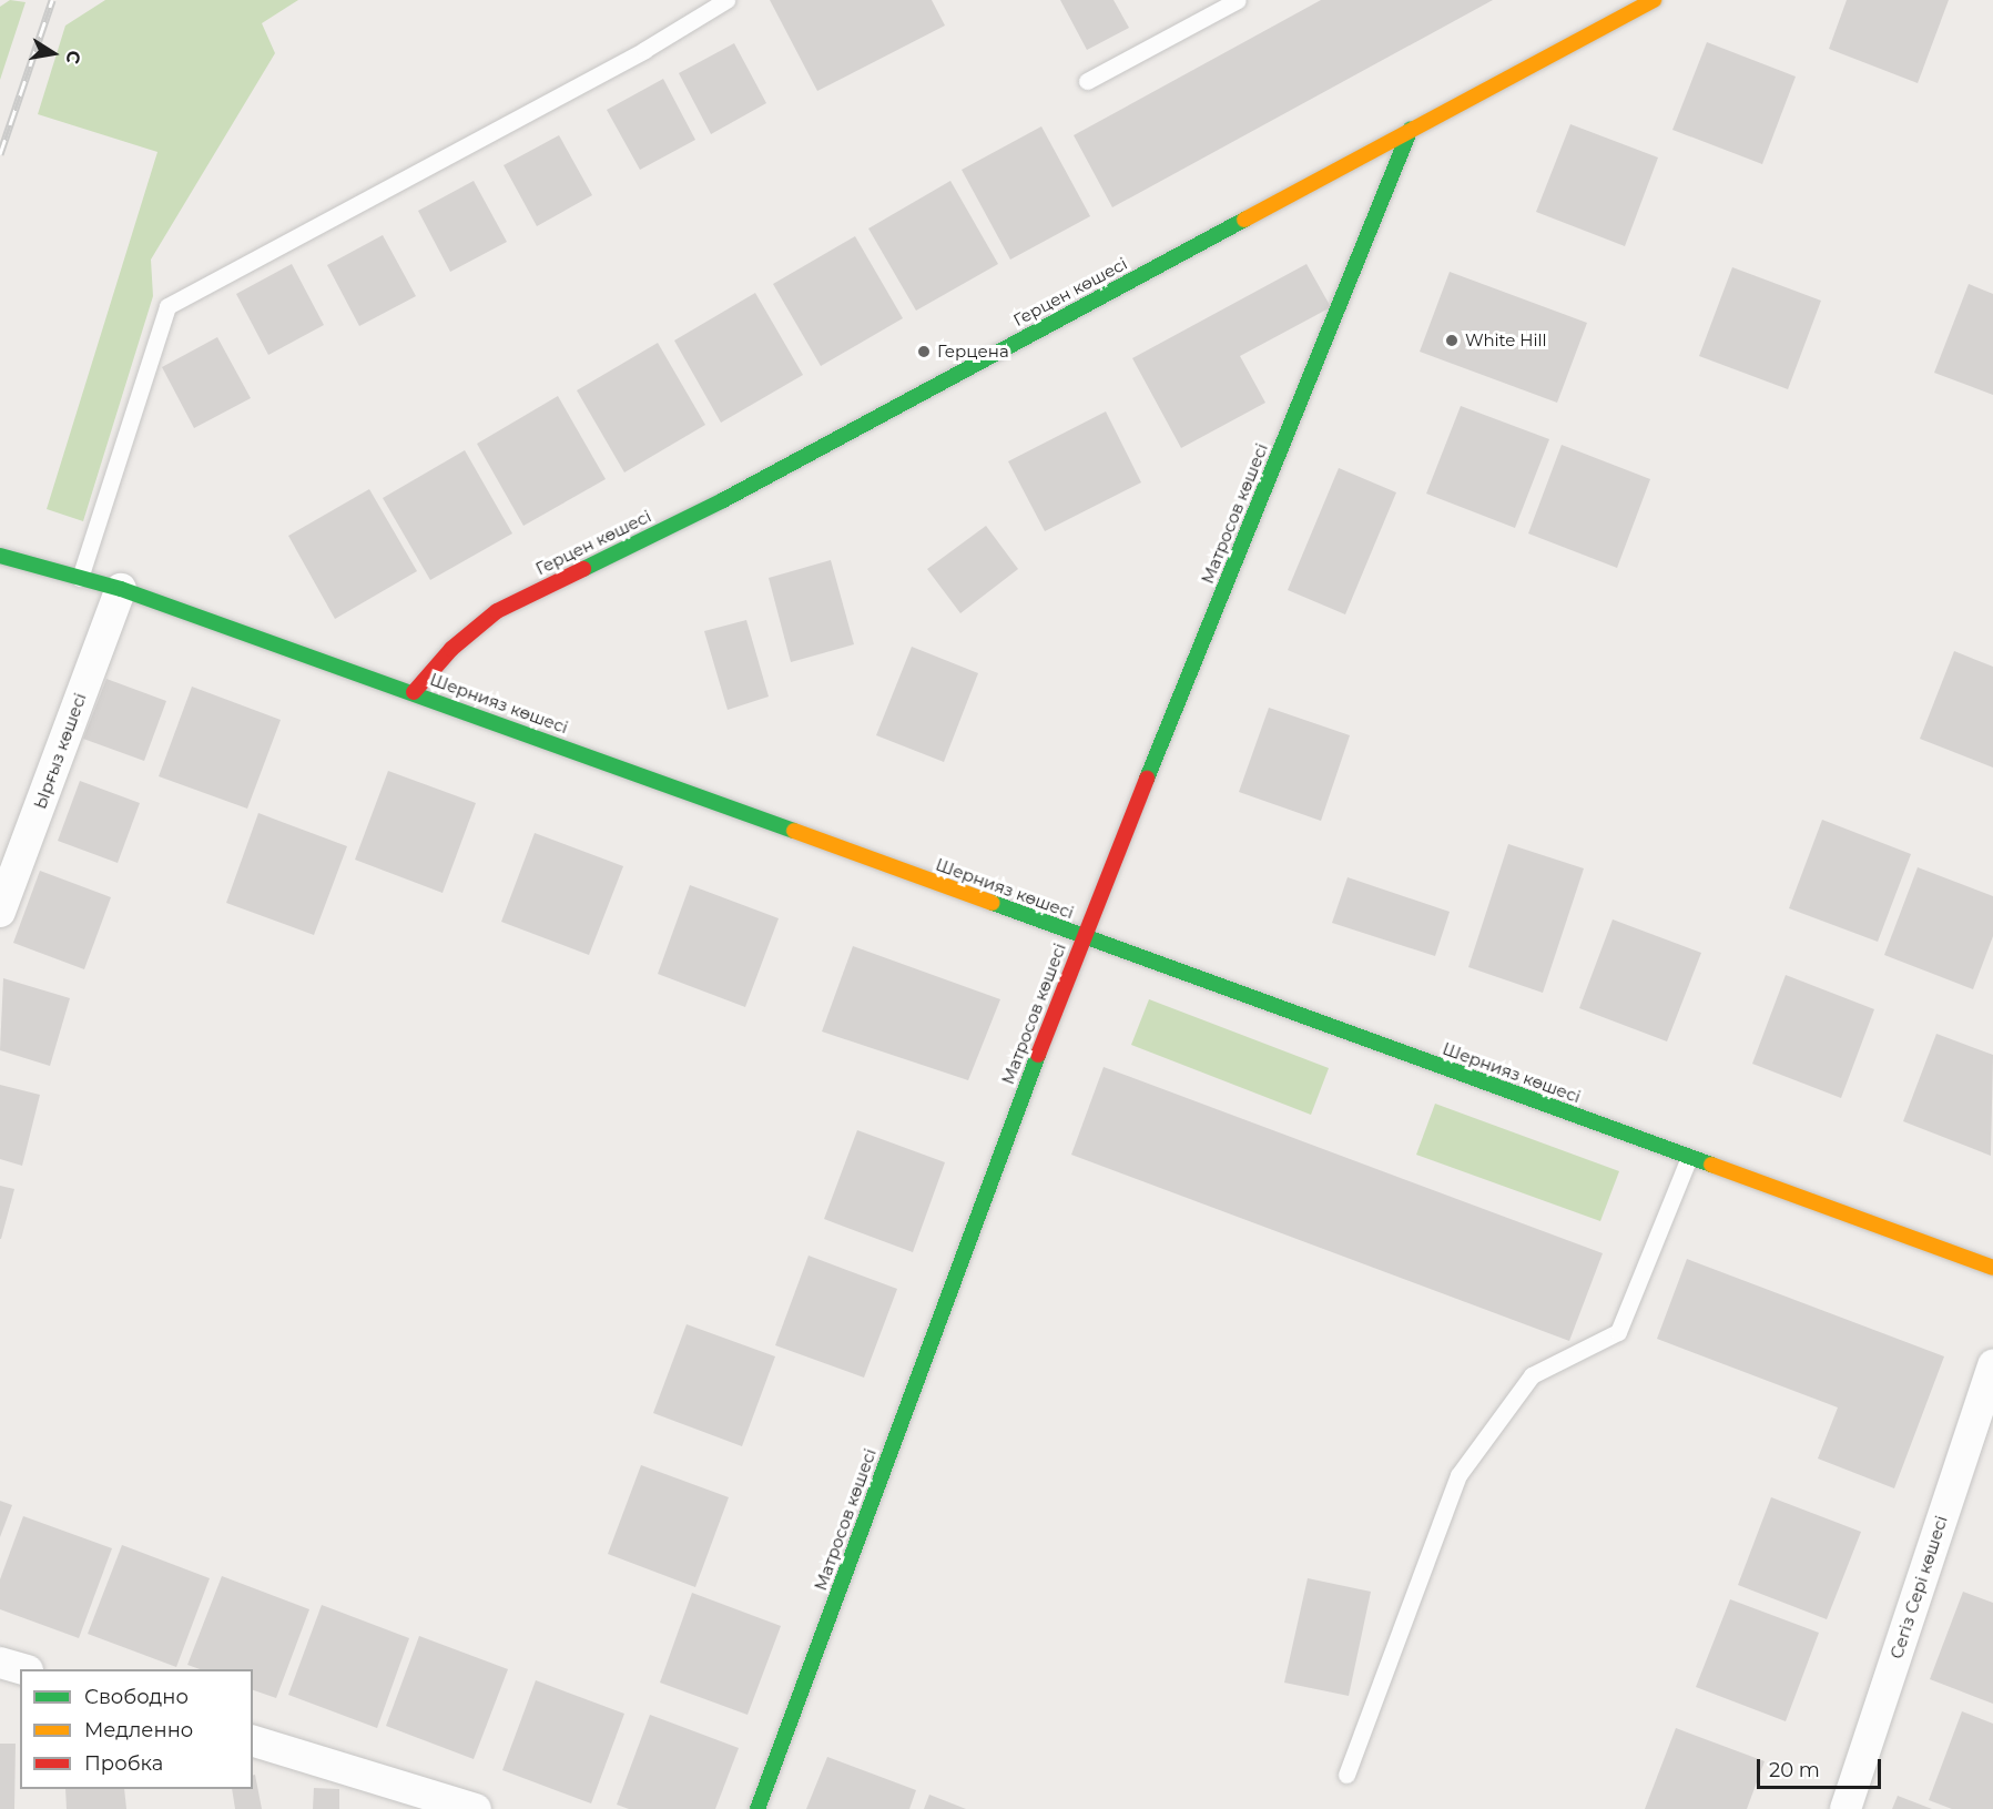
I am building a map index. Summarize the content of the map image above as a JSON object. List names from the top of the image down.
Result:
{
  "streets": {
    "street": [
      "Герцен көшесі",
      "Матросов көшесі",
      "Шернияз көшесі",
      "Ырғыз көшесі",
      "Сегіз Сері көшесі"
    ]
  },
  "crossings": [
    ["Герцен көшесі", "Матросов көшесі"],
    ["Герцен көшесі", "Шернияз көшесі"],
    ["Матросов көшесі", "Шернияз көшесі"],
    ["Шернияз көшесі", "Ырғыз көшесі"]
  ],
  "places": ["White Hill", "Герцена"],
  "legend": ["Свободно", "Медленно", "Пробка"],
  "scale_bar": "20 m",
  "north": "right"
}
